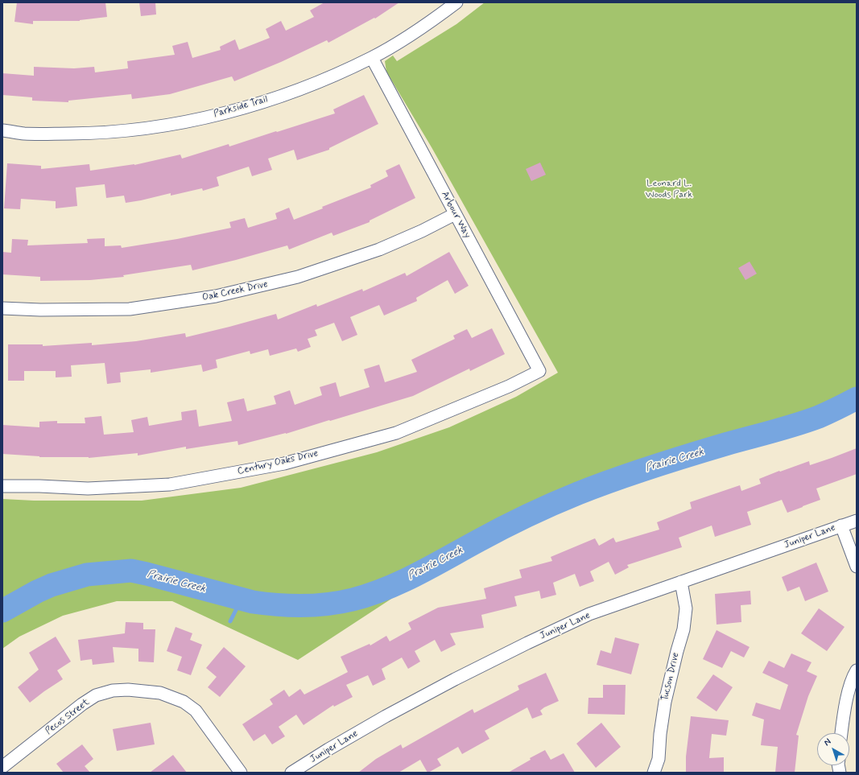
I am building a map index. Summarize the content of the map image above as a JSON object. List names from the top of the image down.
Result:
{
  "streets": {
    "street": [
      "Parkside Trail",
      "Arbour Way",
      "Oak Creek Drive",
      "Century Oaks Drive",
      "Juniper Lane",
      "Tucson Drive",
      "Pecos Street"
    ]
  },
  "crossings": [
    ["Parkside Trail", "Arbour Way"],
    ["Arbour Way", "Oak Creek Drive"],
    ["Arbour Way", "Century Oaks Drive"],
    ["Juniper Lane", "Tucson Drive"]
  ],
  "water": ["Prairie Creek"],
  "parks": ["Leonard L. Woods Park"],
  "north": "top left"
}
